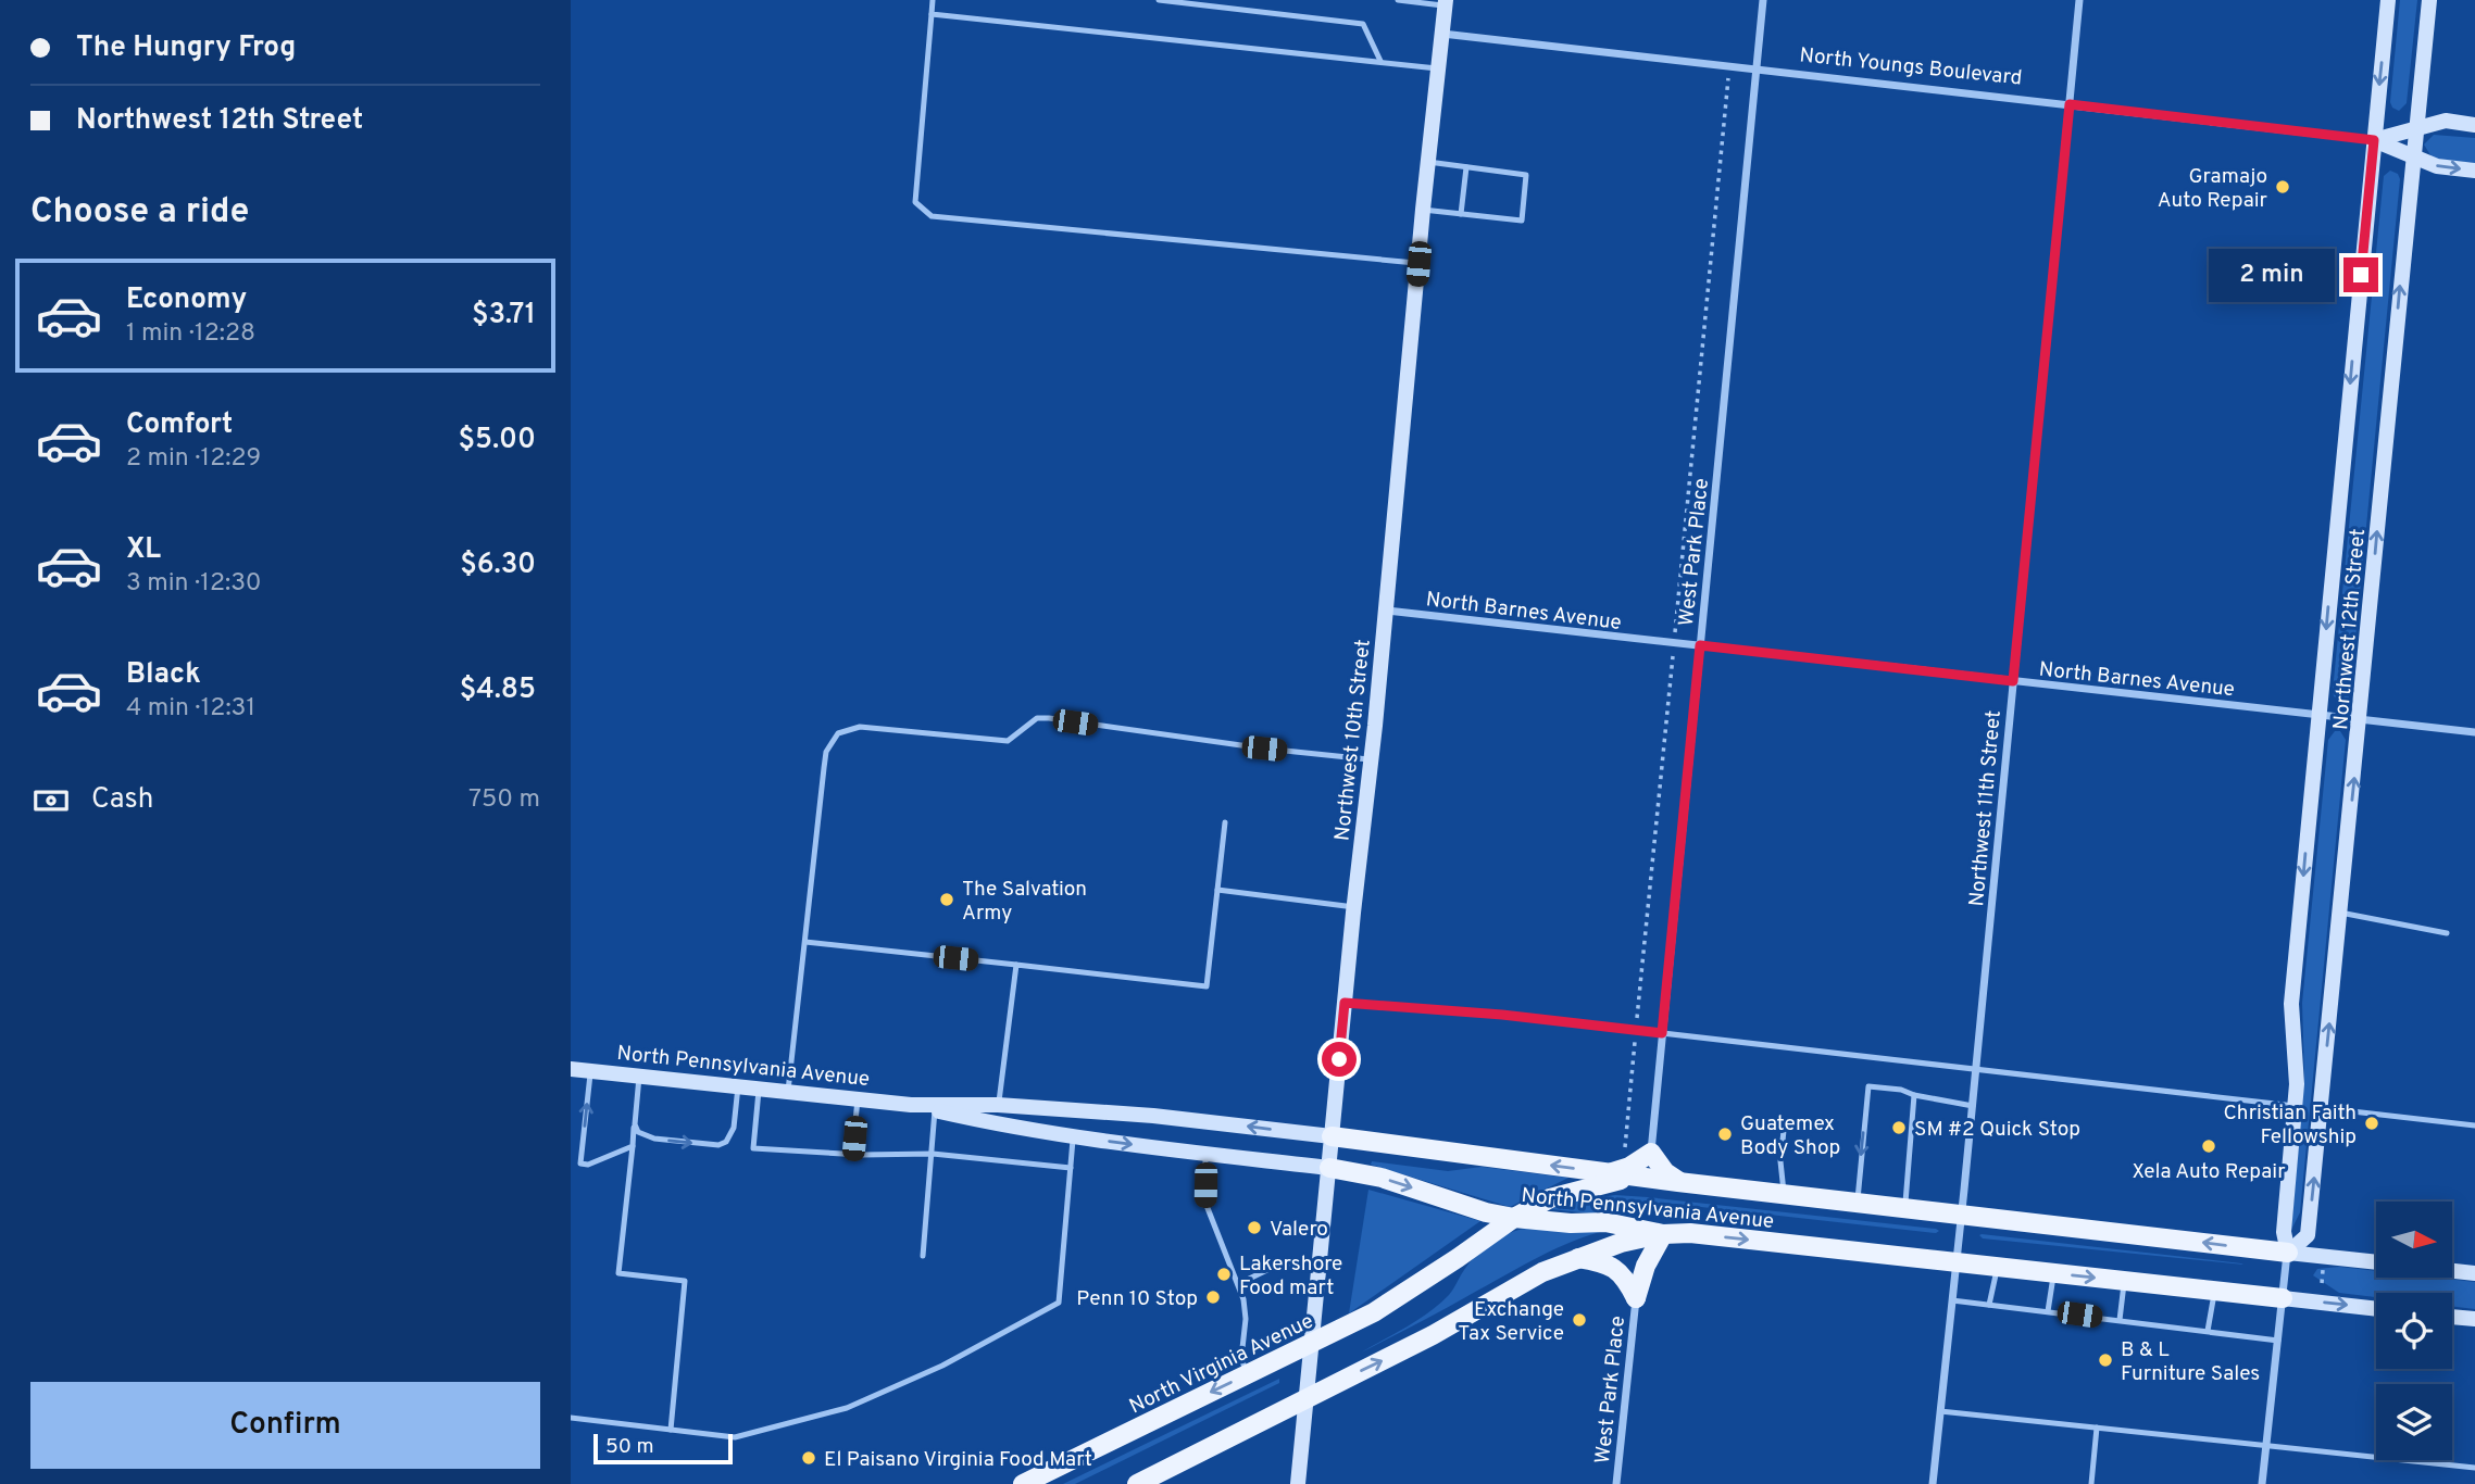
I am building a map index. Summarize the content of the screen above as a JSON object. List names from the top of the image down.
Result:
{
  "streets": {
    "main road": [
      "North Youngs Boulevard",
      "Northwest 12th Street",
      "Northwest 10th Street",
      "North Pennsylvania Avenue",
      "North Virginia Avenue"
    ],
    "street": ["West Park Place", "North Barnes Avenue", "Northwest 11th Street"]
  },
  "crossings": [
    ["North Youngs Boulevard", "West Park Place"],
    ["North Youngs Boulevard", "Northwest 12th Street"],
    ["North Youngs Boulevard", "Northwest 10th Street"],
    ["North Youngs Boulevard", "Northwest 11th Street"],
    ["West Park Place", "North Barnes Avenue"],
    ["North Barnes Avenue", "Northwest 12th Street"],
    ["North Barnes Avenue", "Northwest 10th Street"],
    ["North Barnes Avenue", "Northwest 11th Street"],
    ["Northwest 12th Street", "North Pennsylvania Avenue"],
    ["Northwest 10th Street", "North Pennsylvania Avenue"],
    ["Northwest 10th Street", "North Virginia Avenue"],
    ["Northwest 11th Street", "North Pennsylvania Avenue"],
    ["North Pennsylvania Avenue", "North Virginia Avenue"]
  ],
  "places": [
    "Gramajo Auto Repair",
    "The Salvation Army",
    "Christian Faith Fellowship",
    "SM #2 Quick Stop",
    "Guatemex Body Shop",
    "Xela Auto Repair",
    "Valero",
    "Lakershore Food mart",
    "Penn 10 Stop",
    "Exchange Tax Service",
    "B & L Furniture Sales",
    "El Paisano Virginia Food Mart"
  ],
  "scale_bar": "50 m",
  "north": "right",
  "page": {
    "banner": ["The Hungry Frog", "Northwest 12th Street"],
    "heading": "Choose a ride",
    "bubble": "2 min",
    "list": [
      {
        "name": "Economy",
        "note": "1 min · 12:28",
        "value": "$3.71"
      },
      {
        "name": "Comfort",
        "note": "2 min · 12:29",
        "value": "$5.00"
      },
      {
        "name": "XL",
        "note": "3 min · 12:30",
        "value": "$6.30"
      },
      {
        "name": "Black",
        "note": "4 min · 12:31",
        "value": "$4.85"
      }
    ],
    "pay": ["Cash", "750 m"],
    "buttons": "Confirm",
    "scale": "50 m"
  }
}
